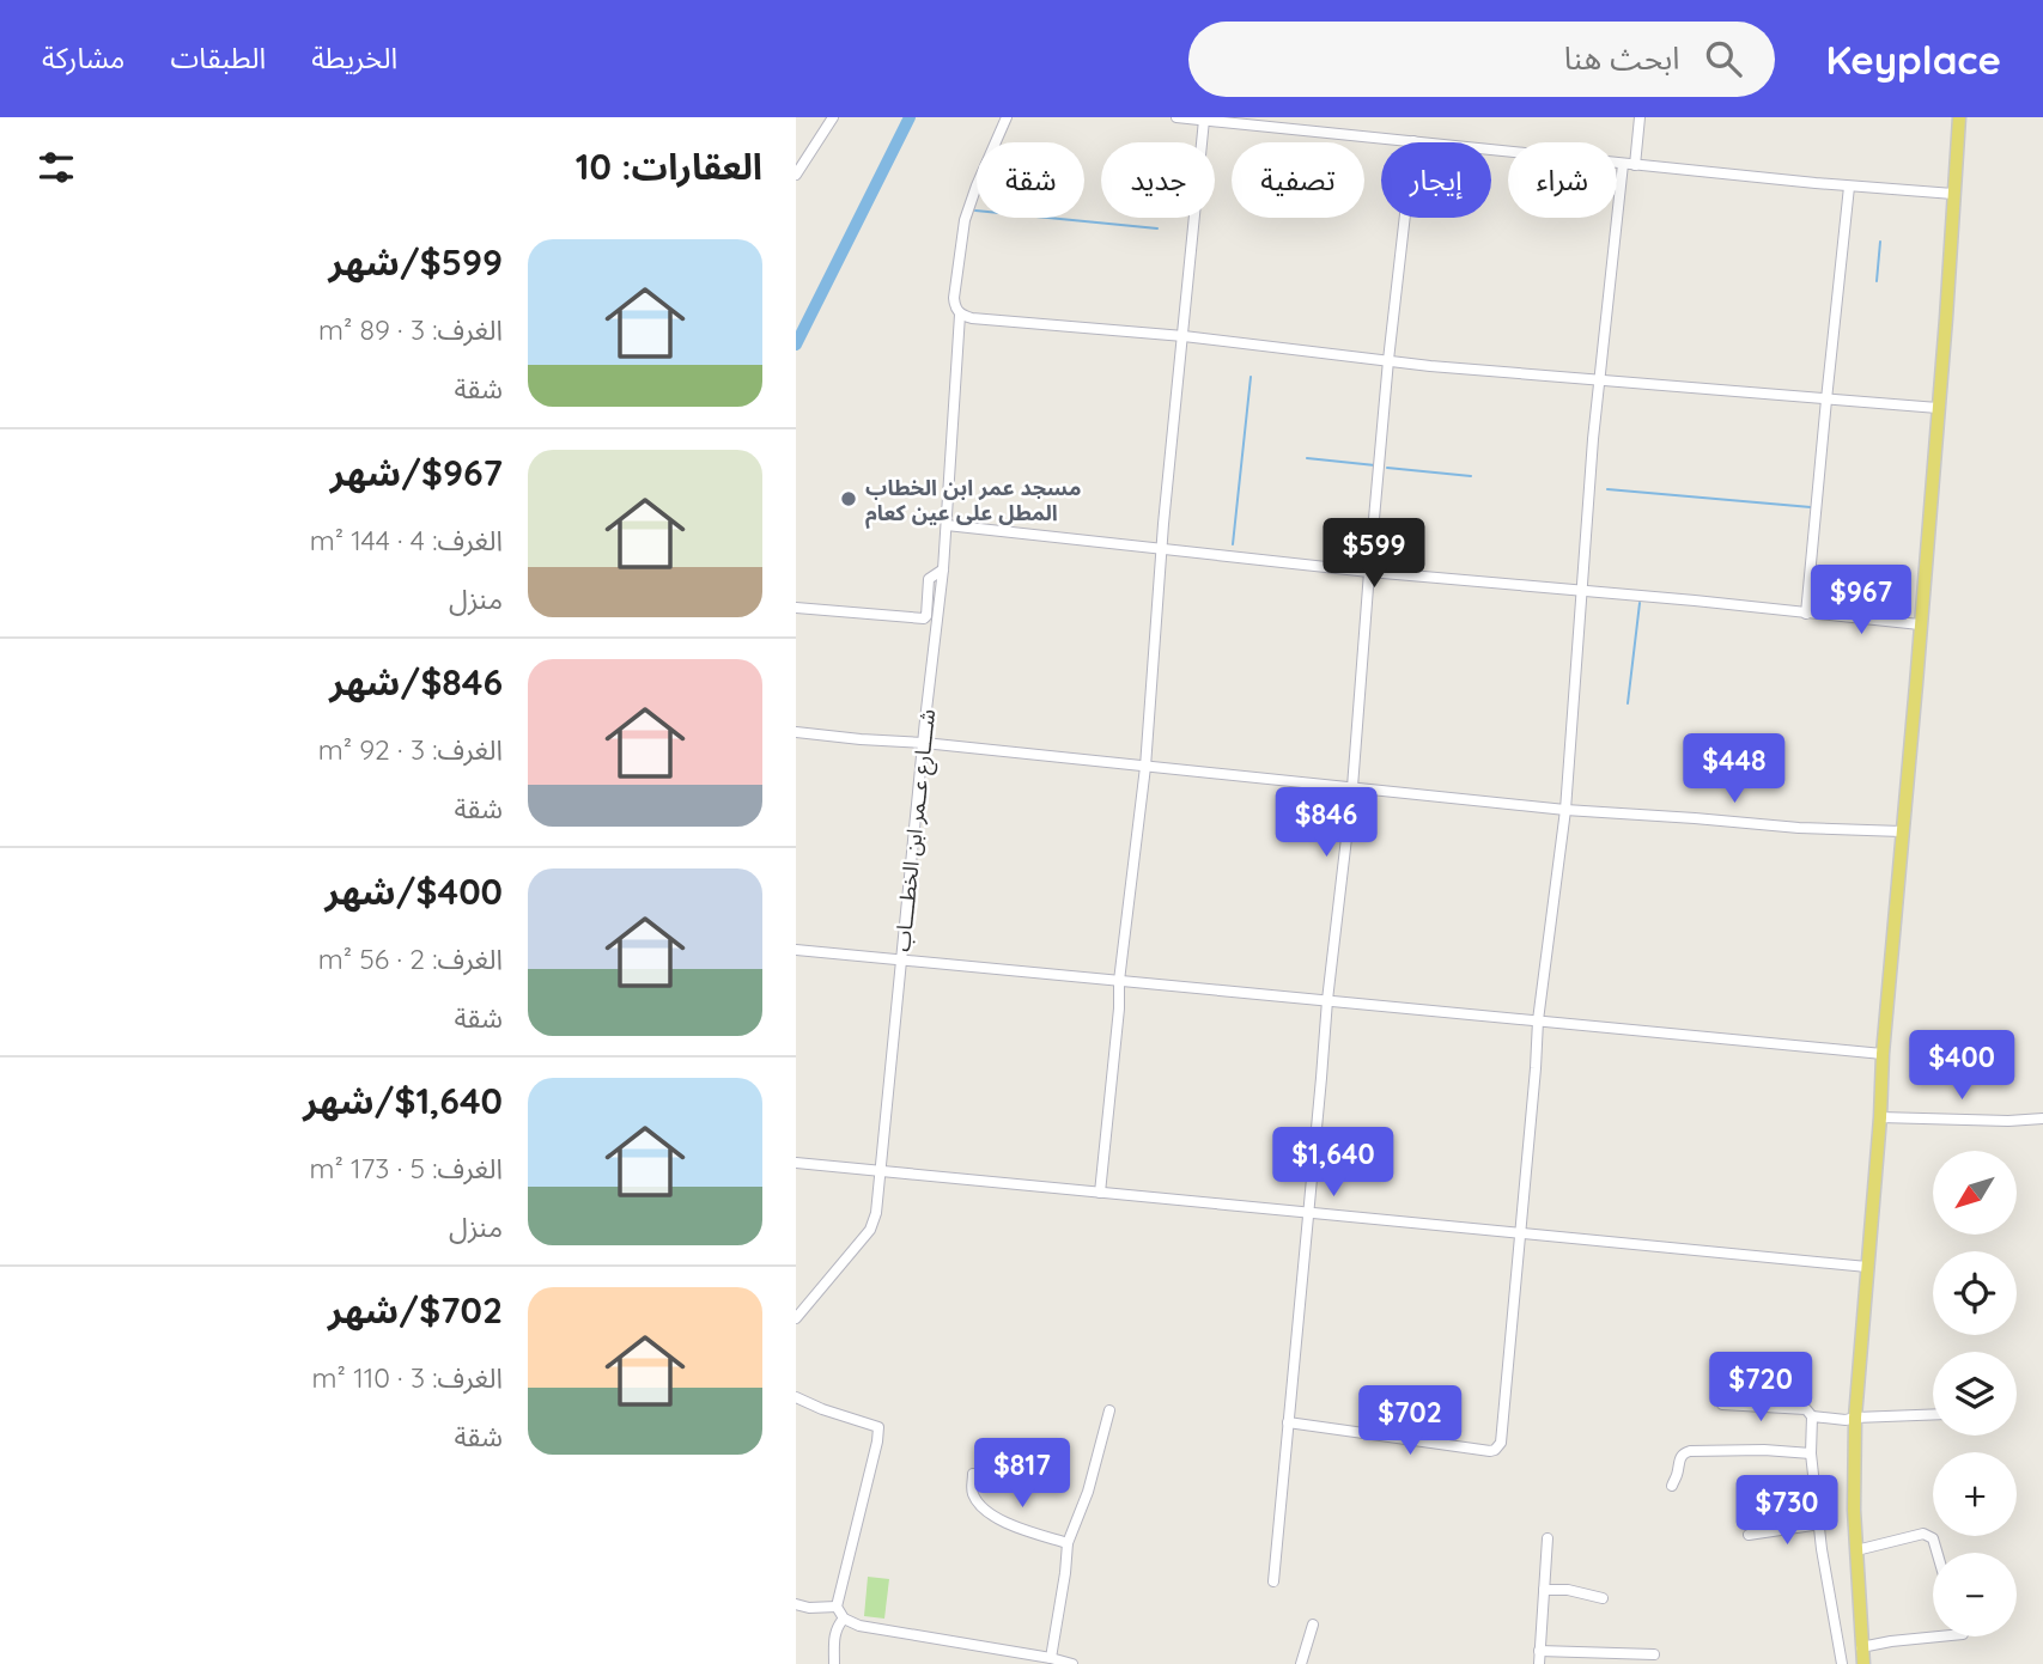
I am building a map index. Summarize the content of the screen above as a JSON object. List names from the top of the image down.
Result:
{
  "streets": {
    "street": ["شــــارع عــمر ابن الخطــــاب"]
  },
  "places": ["مسجد عمر ابن الخطاب المطل على عين كعام"],
  "north": "bottom left",
  "page": {
    "header": "Keyplace",
    "search": "ابحث هنا",
    "nav": ["الخريطة", "الطبقات", "مشاركة"],
    "heading": "العقارات: 10",
    "chip": [
      "شراء",
      "إيجار",
      "تصفية",
      "جديد",
      "شقة"
    ],
    "list": [
      {
        "name": "$599/شهر",
        "note": "الغرف: 3 · 89 m² · شقة"
      },
      {
        "name": "$967/شهر",
        "note": "الغرف: 4 · 144 m² · منزل"
      },
      {
        "name": "$846/شهر",
        "note": "الغرف: 3 · 92 m² · شقة"
      },
      {
        "name": "$400/شهر",
        "note": "الغرف: 2 · 56 m² · شقة"
      },
      {
        "name": "$1,640/شهر",
        "note": "الغرف: 5 · 173 m² · منزل"
      },
      {
        "name": "$702/شهر",
        "note": "الغرف: 3 · 110 m² · شقة"
      }
    ],
    "price": [
      "$599",
      "$967",
      "$448",
      "$846",
      "$400",
      "$1,640",
      "$720",
      "$702",
      "$817",
      "$730"
    ],
    "map_buttons": ["+", "−"]
  }
}
